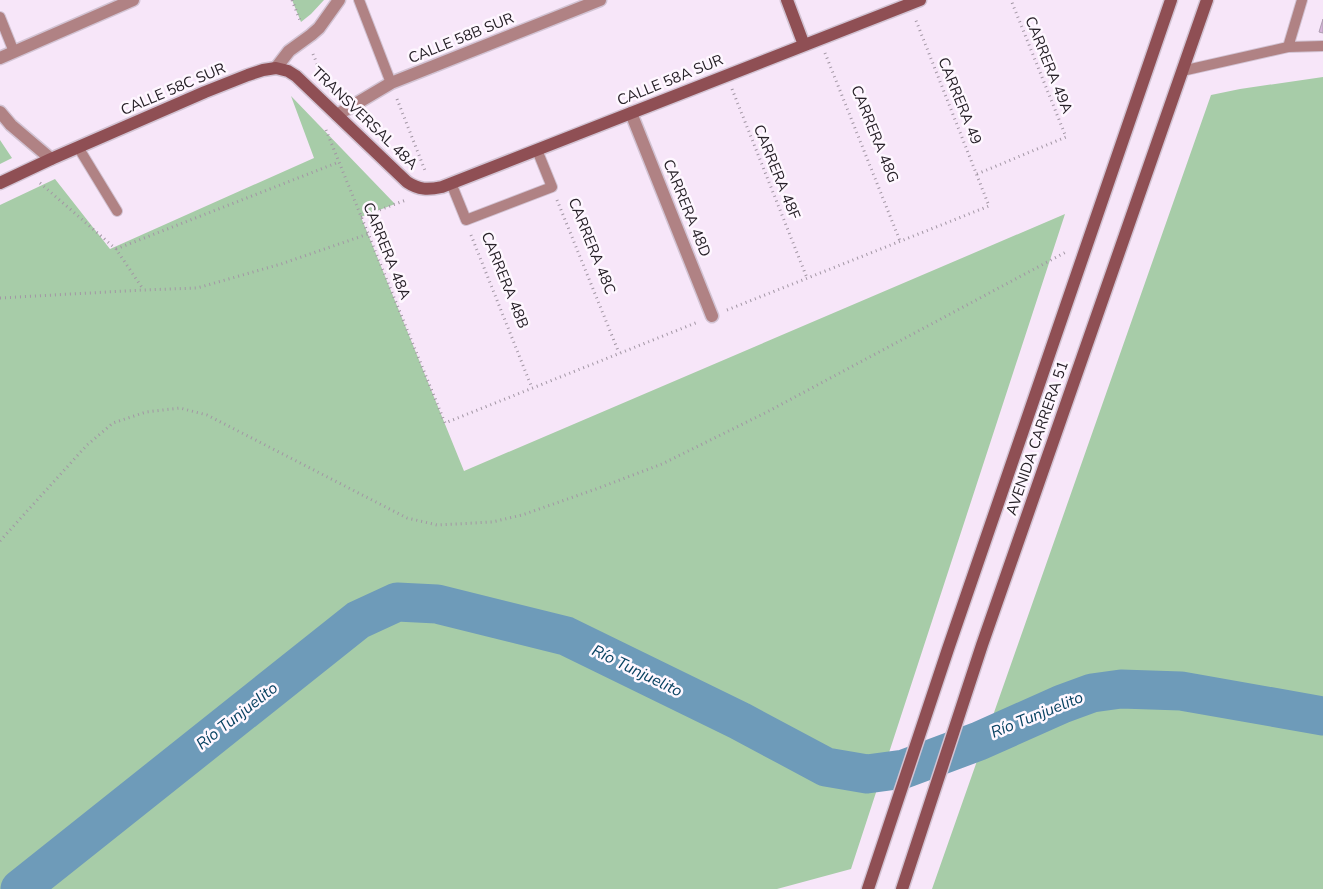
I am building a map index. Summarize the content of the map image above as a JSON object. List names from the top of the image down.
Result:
{
  "streets": {
    "main road": [
      "CALLE 58A SUR",
      "CALLE 58C SUR",
      "TRANSVERSAL 48A",
      "AVENIDA CARRERA 51"
    ],
    "street": ["CALLE 58B SUR", "CARRERA 48D"],
    "lane": ["CARRERA 48C", "CARRERA 48B"],
    "path": [
      "CARRERA 49A",
      "CARRERA 49",
      "CARRERA 48G",
      "CARRERA 48F",
      "CARRERA 48A"
    ]
  },
  "crossings": [
    ["CALLE 58B SUR", "TRANSVERSAL 48A"],
    ["CARRERA 49A", "CARRERA 49"],
    ["CALLE 58A SUR", "CARRERA 49"],
    ["CALLE 58A SUR", "TRANSVERSAL 48A"],
    ["CALLE 58A SUR", "CARRERA 48G"],
    ["CALLE 58A SUR", "CARRERA 48F"],
    ["CALLE 58A SUR", "CARRERA 48D"],
    ["CALLE 58A SUR", "CARRERA 48C"],
    ["CALLE 58A SUR", "CARRERA 48B"],
    ["CALLE 58C SUR", "TRANSVERSAL 48A"]
  ],
  "water": ["Río Tunjuelito"]
}
